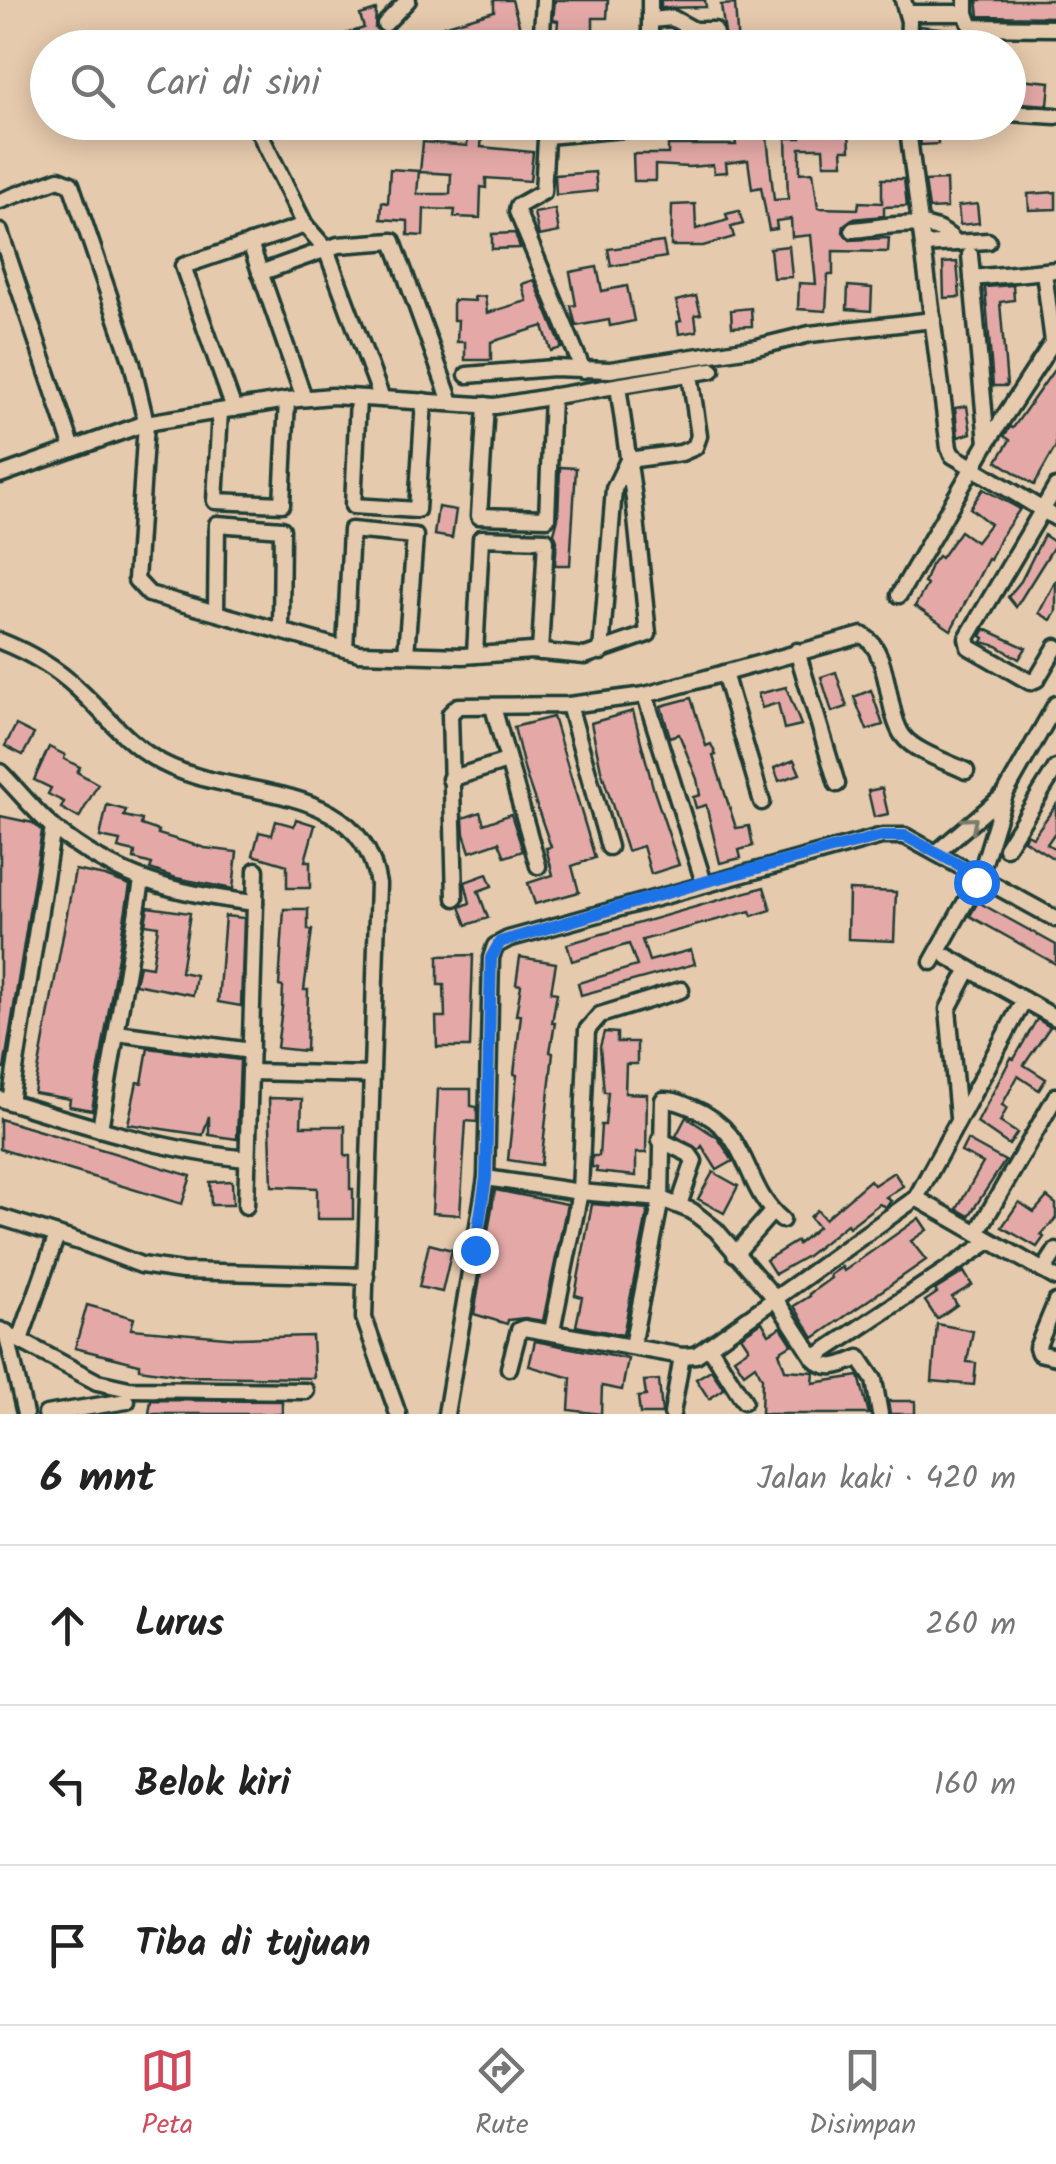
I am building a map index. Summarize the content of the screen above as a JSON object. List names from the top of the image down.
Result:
{
  "page": {
    "search": "Cari di sini",
    "heading": ["6 mnt", "Jalan kaki · 420 m"],
    "list": [
      ["Lurus", "260 m"],
      ["Belok kiri", "160 m"],
      "Tiba di tujuan"
    ],
    "nav": ["Peta", "Rute", "Disimpan"]
  }
}
